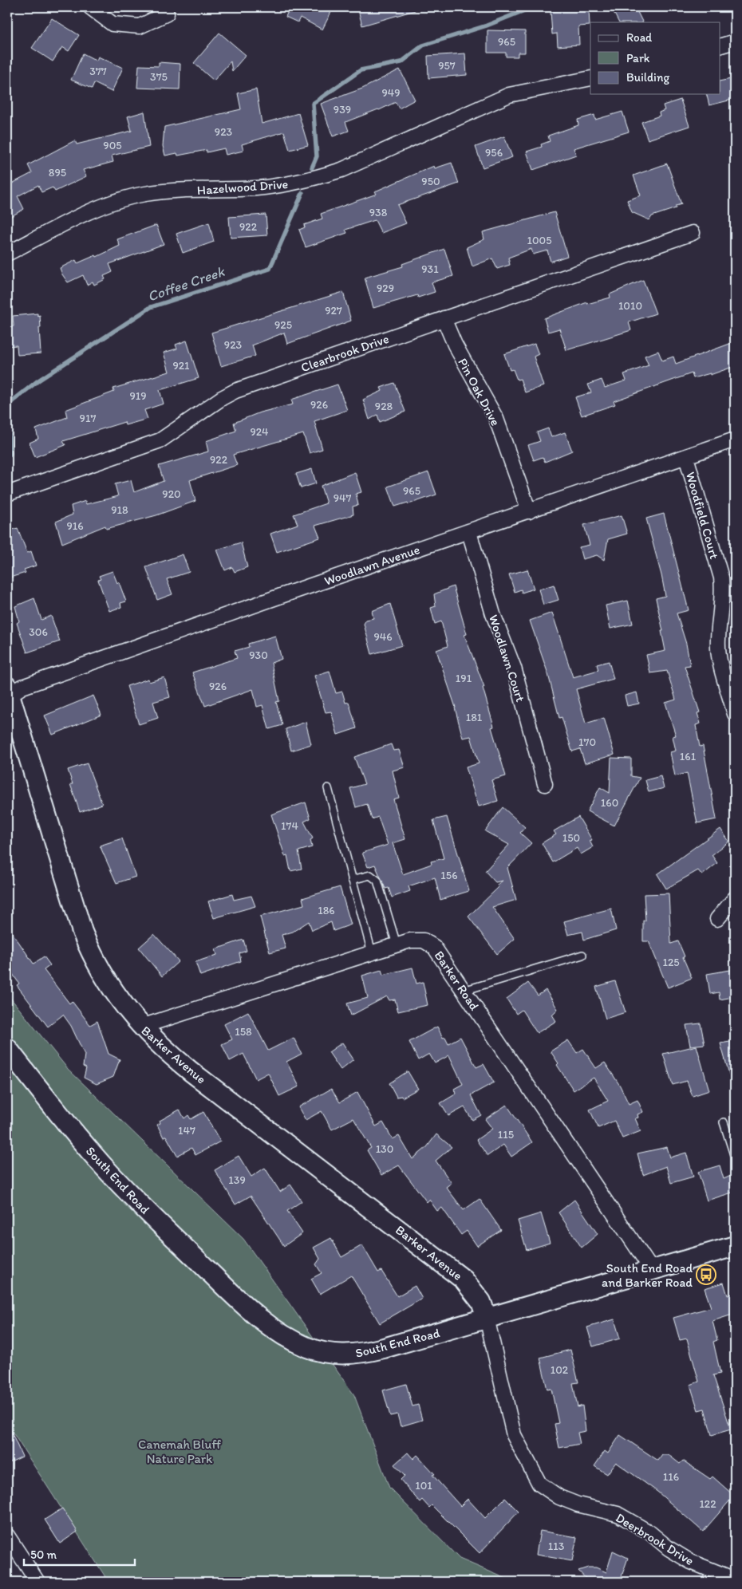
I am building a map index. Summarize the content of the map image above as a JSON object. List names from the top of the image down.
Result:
{
  "streets": {
    "main road": ["Barker Avenue", "South End Road"],
    "street": [
      "Hazelwood Drive",
      "Clearbrook Drive",
      "Pin Oak Drive",
      "Woodfield Court",
      "Woodlawn Avenue",
      "Woodlawn Court",
      "Barker Road",
      "Deerbrook Drive"
    ]
  },
  "crossings": [
    ["Clearbrook Drive", "Pin Oak Drive"],
    ["Pin Oak Drive", "Woodlawn Avenue"],
    ["Woodfield Court", "Woodlawn Avenue"],
    ["Woodlawn Avenue", "Woodlawn Court"],
    ["Woodlawn Avenue", "Barker Avenue"],
    ["Barker Road", "Barker Avenue"],
    ["Barker Road", "South End Road"],
    ["Barker Avenue", "South End Road"],
    ["Barker Avenue", "Deerbrook Drive"],
    ["South End Road", "Deerbrook Drive"]
  ],
  "water": ["Coffee Creek"],
  "parks": ["Canemah Bluff Nature Park"],
  "places": {
    "bus stop": ["South End Road and Barker Road"]
  },
  "house_numbers": [
    "965",
    "957",
    "377",
    "375",
    "949",
    "939",
    "923",
    "905",
    "956",
    "895",
    "950",
    "938",
    "922",
    "1005",
    "931",
    "929",
    "1010",
    "927",
    "925",
    "923",
    "921",
    "919",
    "926",
    "928",
    "917",
    "924",
    "922",
    "965",
    "920",
    "947",
    "918",
    "916",
    "306",
    "946",
    "930",
    "191",
    "926",
    "181",
    "170",
    "161",
    "160",
    "174",
    "150",
    "156",
    "186",
    "125",
    "158",
    "147",
    "115",
    "130",
    "139",
    "102",
    "116",
    "101",
    "122",
    "113"
  ],
  "legend": ["Road", "Park", "Building"],
  "scale_bar": "50 m"
}
